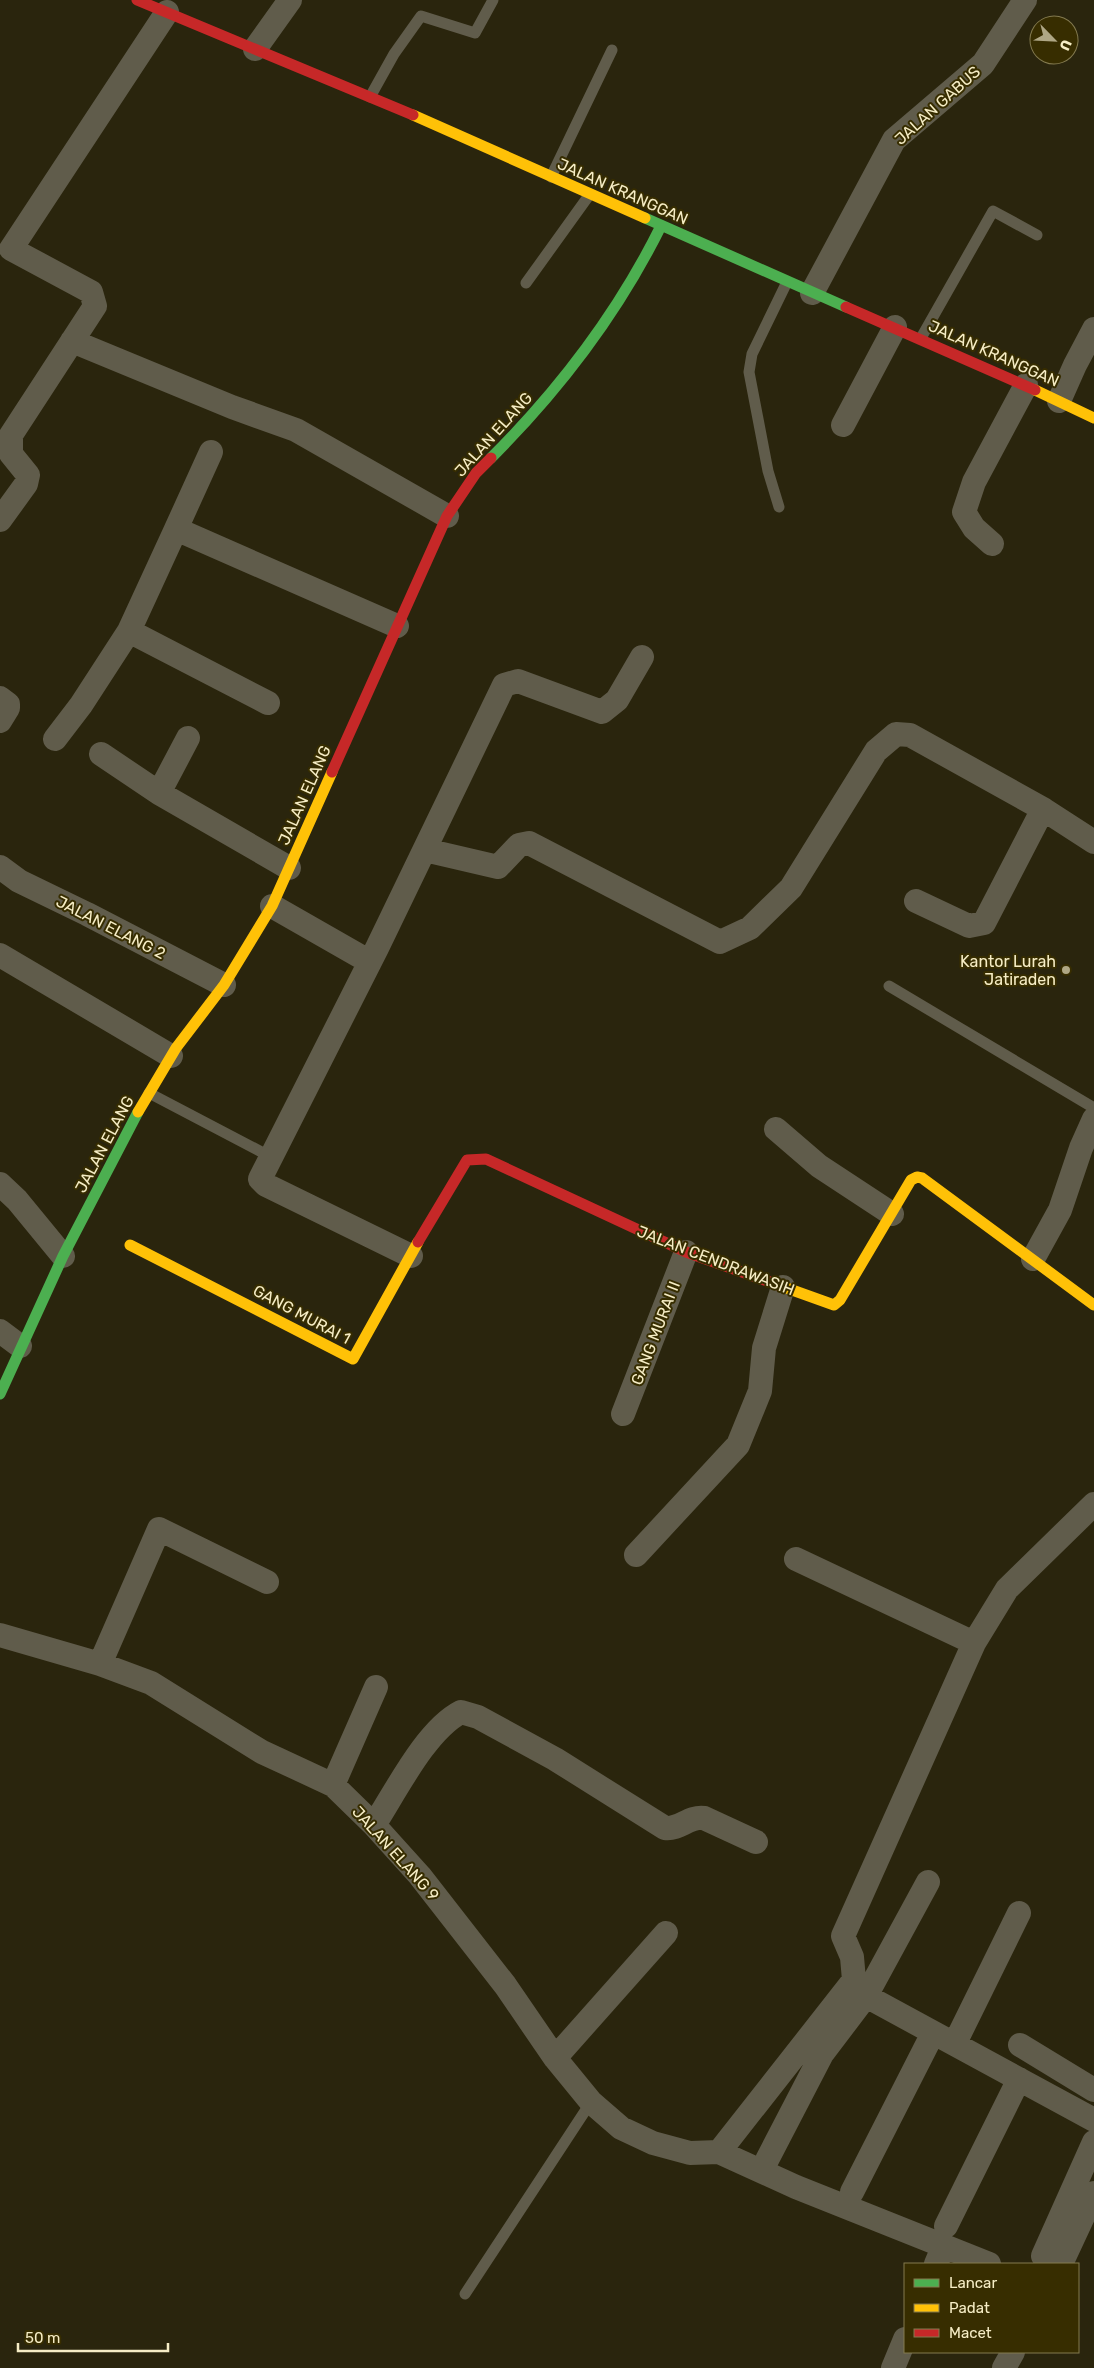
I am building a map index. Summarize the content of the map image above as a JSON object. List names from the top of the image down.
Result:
{
  "streets": {
    "street": [
      "JALAN GABUS",
      "JALAN KRANGGAN",
      "JALAN ELANG",
      "JALAN ELANG 2",
      "JALAN CENDRAWASIH",
      "GANG MURAI 1",
      "GANG MURAI II",
      "JALAN ELANG 9"
    ]
  },
  "crossings": [
    ["JALAN GABUS", "JALAN KRANGGAN"],
    ["JALAN KRANGGAN", "JALAN ELANG"],
    ["JALAN ELANG", "JALAN ELANG 2"],
    ["JALAN CENDRAWASIH", "GANG MURAI 1"],
    ["JALAN CENDRAWASIH", "GANG MURAI II"]
  ],
  "places": ["Kantor Lurah Jatiraden"],
  "legend": ["Lancar", "Padat", "Macet"],
  "scale_bar": "50 m",
  "north": "bottom right"
}
